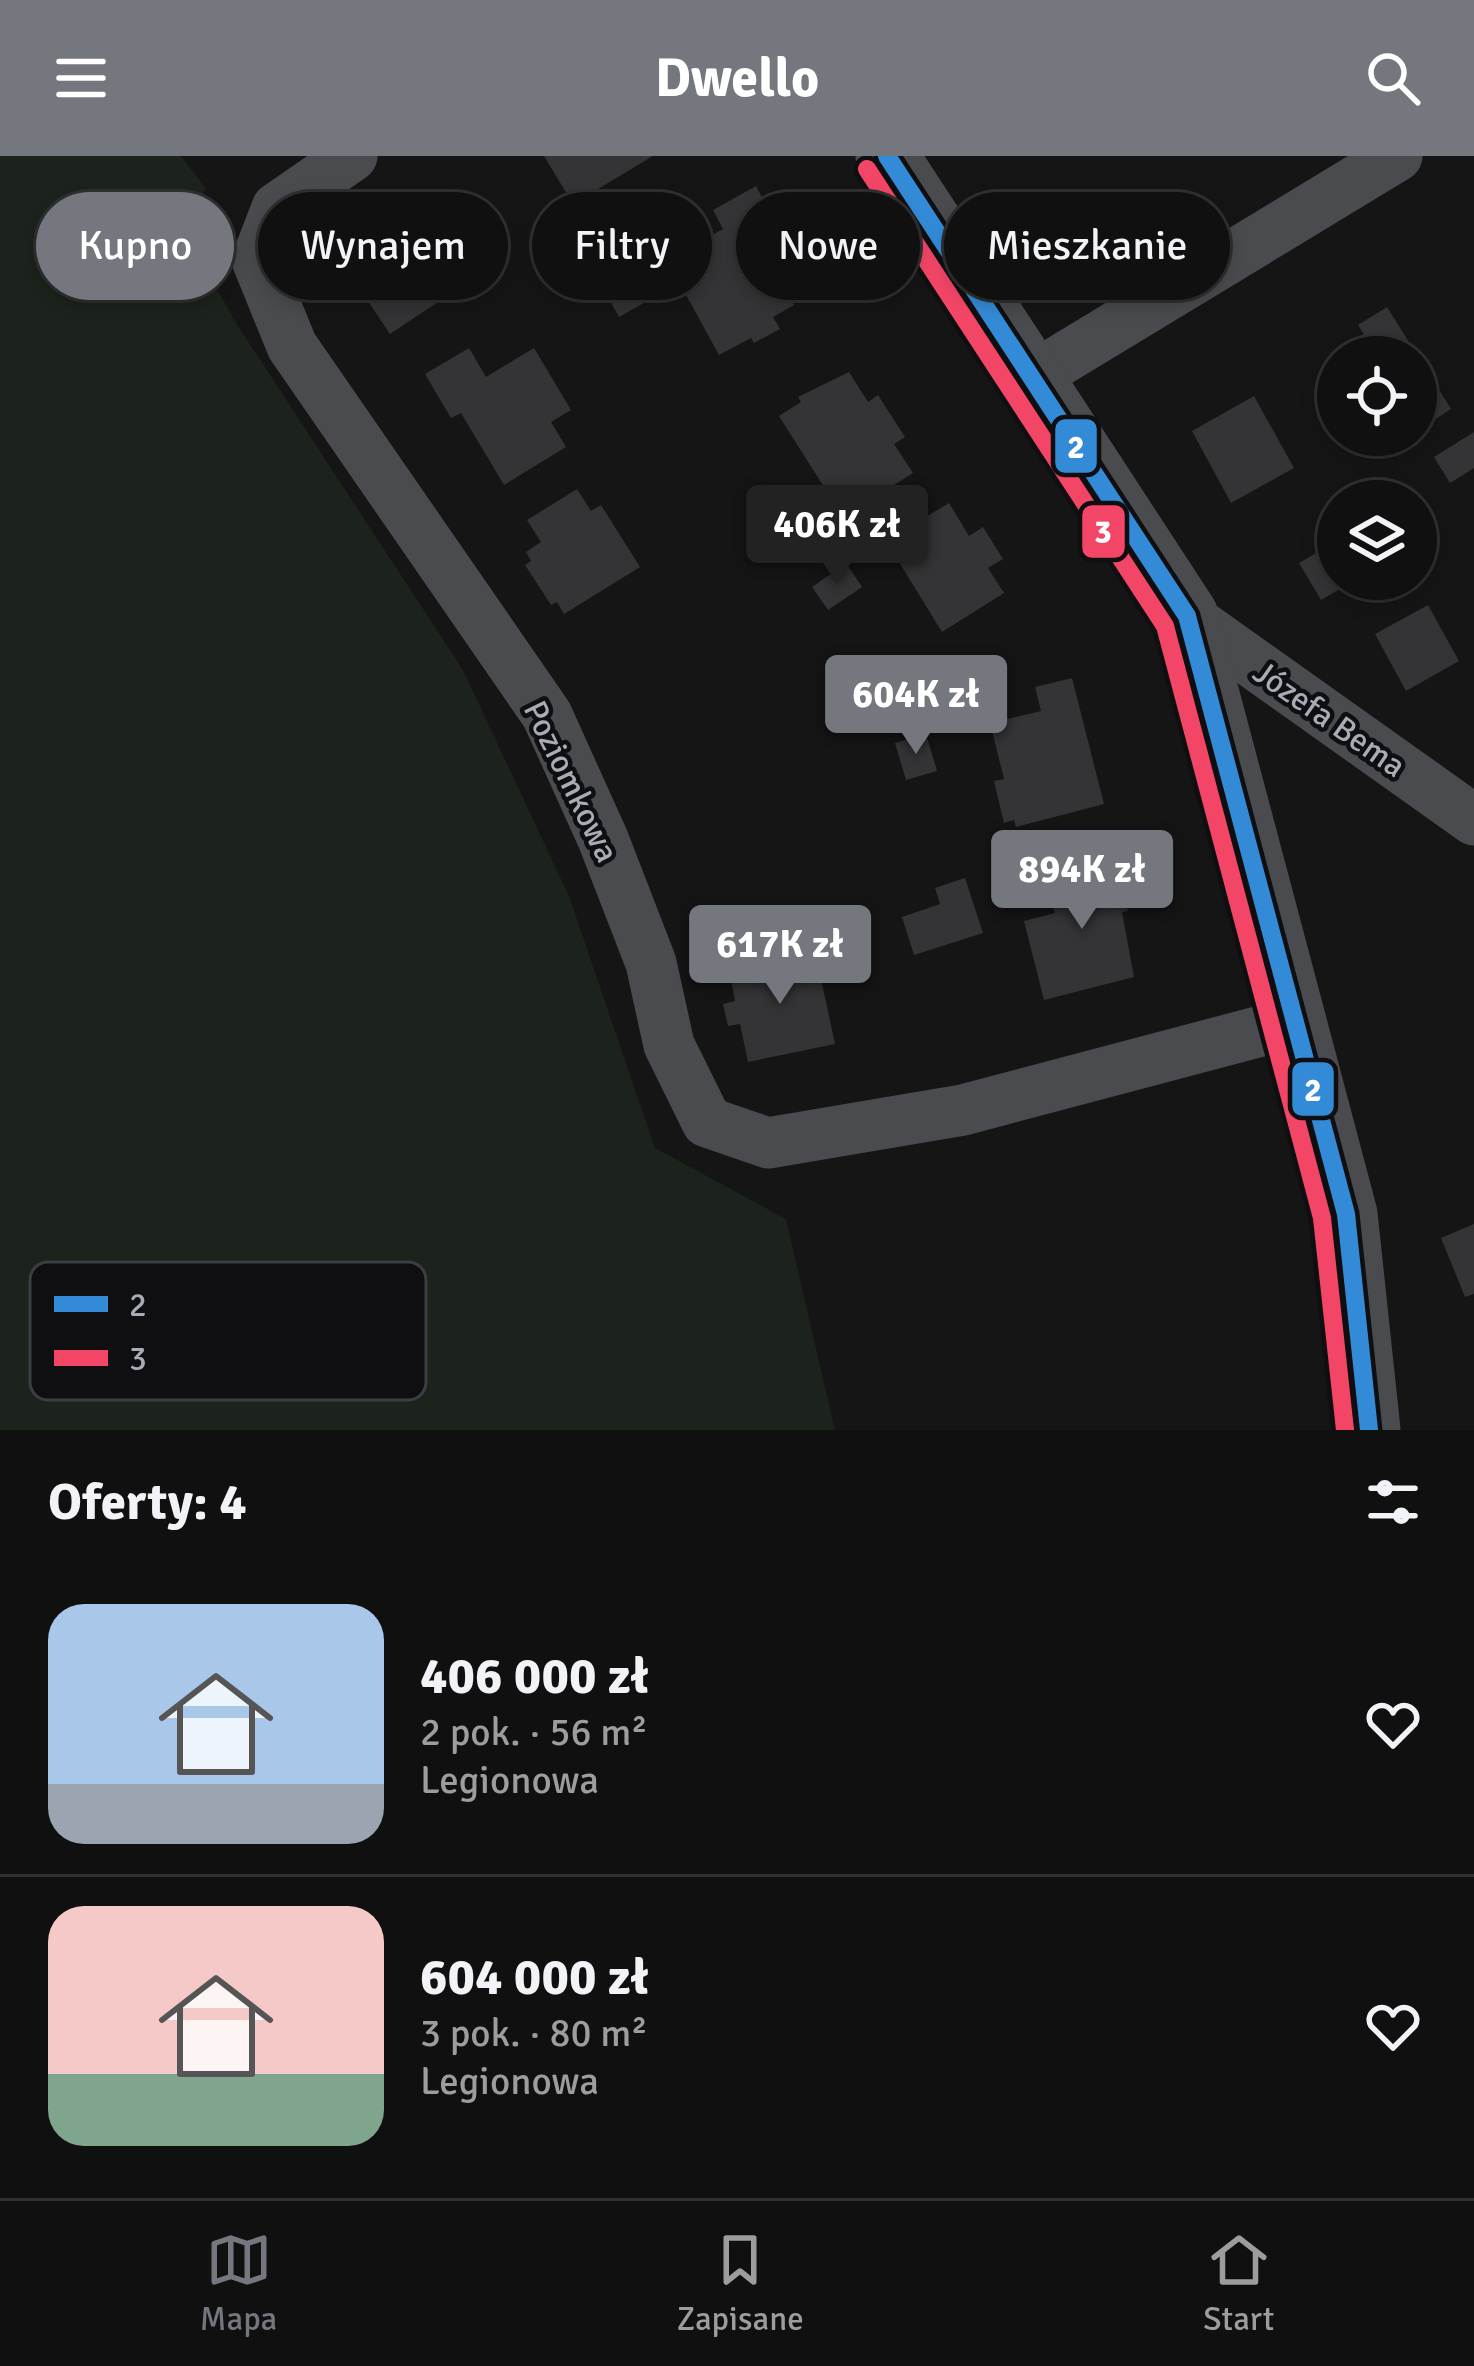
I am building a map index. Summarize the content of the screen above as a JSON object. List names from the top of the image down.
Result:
{
  "streets": {
    "street": ["Józefa Bema", "Poziomkowa"]
  },
  "lines": ["transit line 2", "transit line 3"],
  "legend": ["2", "3"],
  "page": {
    "header": "Dwello",
    "chip": [
      "Kupno",
      "Wynajem",
      "Filtry",
      "Nowe",
      "Mieszkanie"
    ],
    "price": [
      "406K zł",
      "604K zł",
      "894K zł",
      "617K zł"
    ],
    "heading": "Oferty: 4",
    "list": [
      {
        "name": "406 000 zł",
        "note": "2 pok. · 56 m² · Legionowa"
      },
      {
        "name": "604 000 zł",
        "note": "3 pok. · 80 m² · Legionowa"
      }
    ],
    "tabs": ["Mapa", "Zapisane", "Start"]
  }
}
